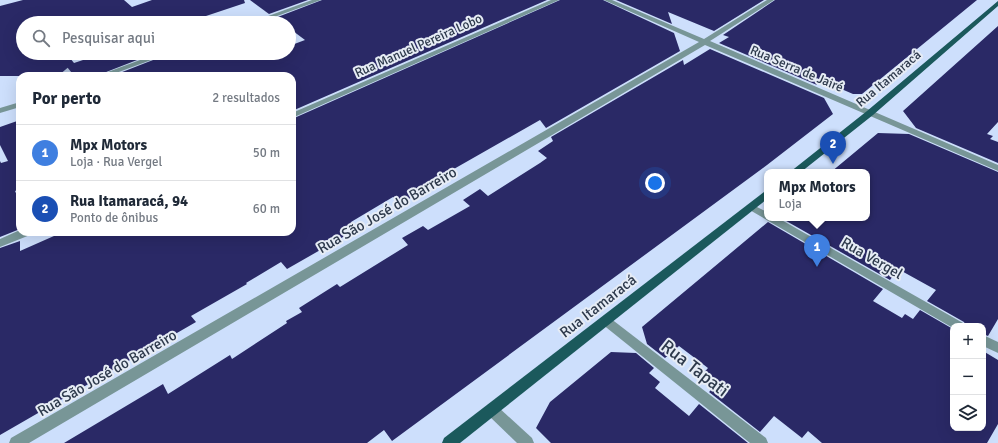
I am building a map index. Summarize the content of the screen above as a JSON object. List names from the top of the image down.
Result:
{
  "streets": {
    "main road": ["Rua Itamaracá"],
    "street": [
      "Rua Manuel Pereira Lobo",
      "Rua Serra de Jairé",
      "Rua São José do Barreiro",
      "Rua Vergel",
      "Rua Tapati"
    ]
  },
  "crossings": [
    ["Rua Serra de Jairé", "Rua Itamaracá"],
    ["Rua Serra de Jairé", "Rua São José do Barreiro"],
    ["Rua Itamaracá", "Rua Tapati"]
  ],
  "page": {
    "search": "Pesquisar aqui",
    "heading": ["Por perto", "2 resultados"],
    "list": [
      {
        "mark": "1",
        "name": "Mpx Motors",
        "note": "Loja · Rua Vergel",
        "value": "50 m"
      },
      {
        "mark": "2",
        "name": "Rua Itamaracá, 94",
        "note": "Ponto de ônibus",
        "value": "60 m"
      }
    ],
    "pins": ["2", "1"],
    "popup": ["Mpx Motors", "Loja"],
    "map_buttons": ["+", "−"]
  }
}
